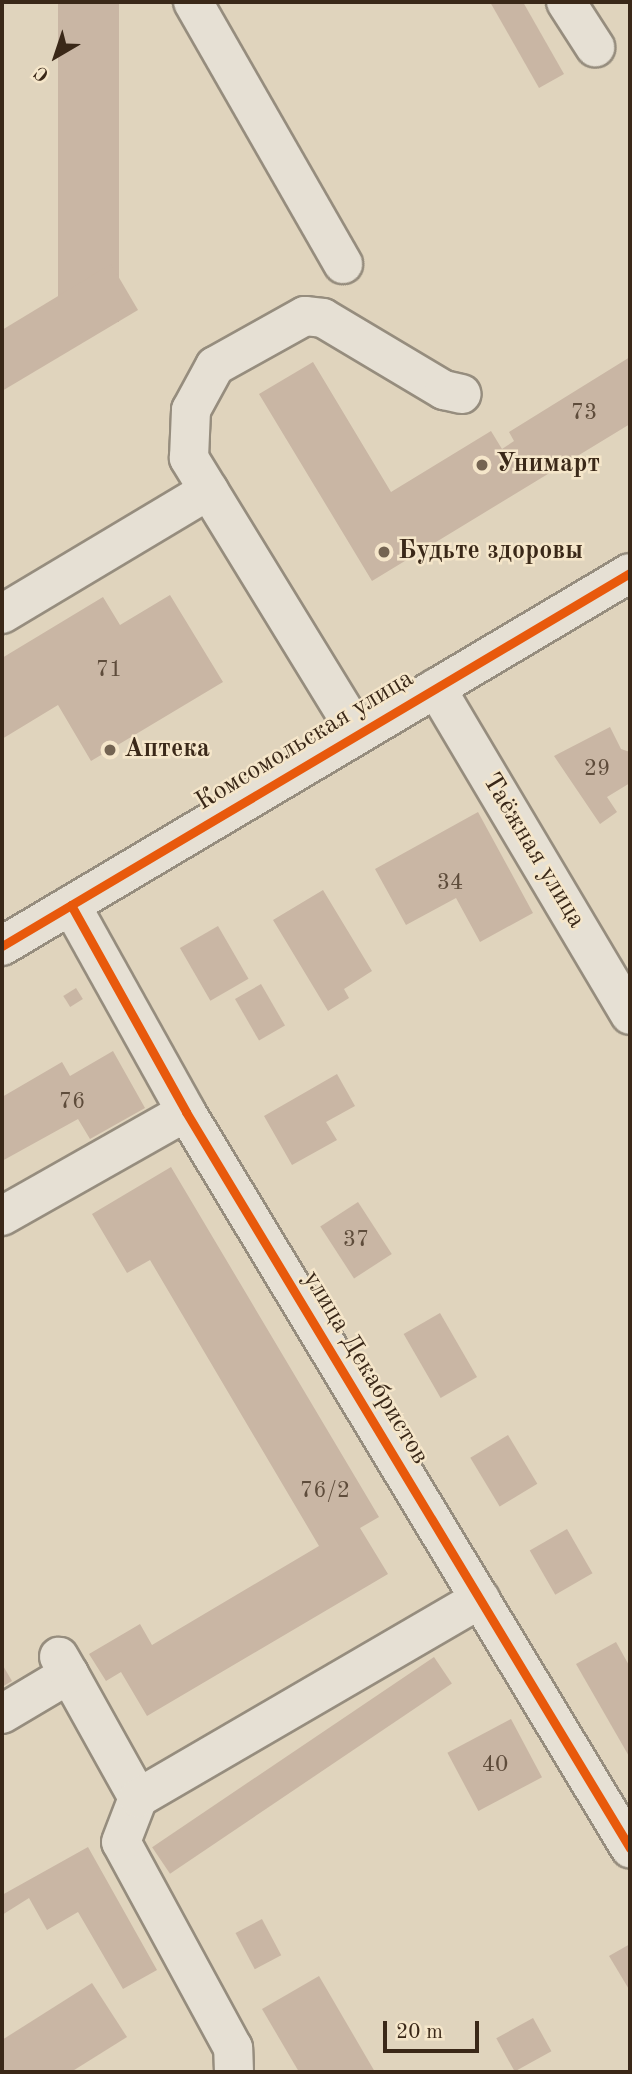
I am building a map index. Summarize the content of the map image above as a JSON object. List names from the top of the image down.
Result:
{
  "streets": {
    "street": ["Комсомольская улица", "Таёжная улица", "улица Декабристов"]
  },
  "crossings": [
    ["Комсомольская улица", "Таёжная улица"],
    ["Комсомольская улица", "улица Декабристов"]
  ],
  "places": ["Унимарт", "Будьте здоровы", "Аптека"],
  "house_numbers": [
    "73",
    "71",
    "29",
    "34",
    "76",
    "37",
    "76/2",
    "40"
  ],
  "scale_bar": "20 m",
  "north": "bottom left"
}
